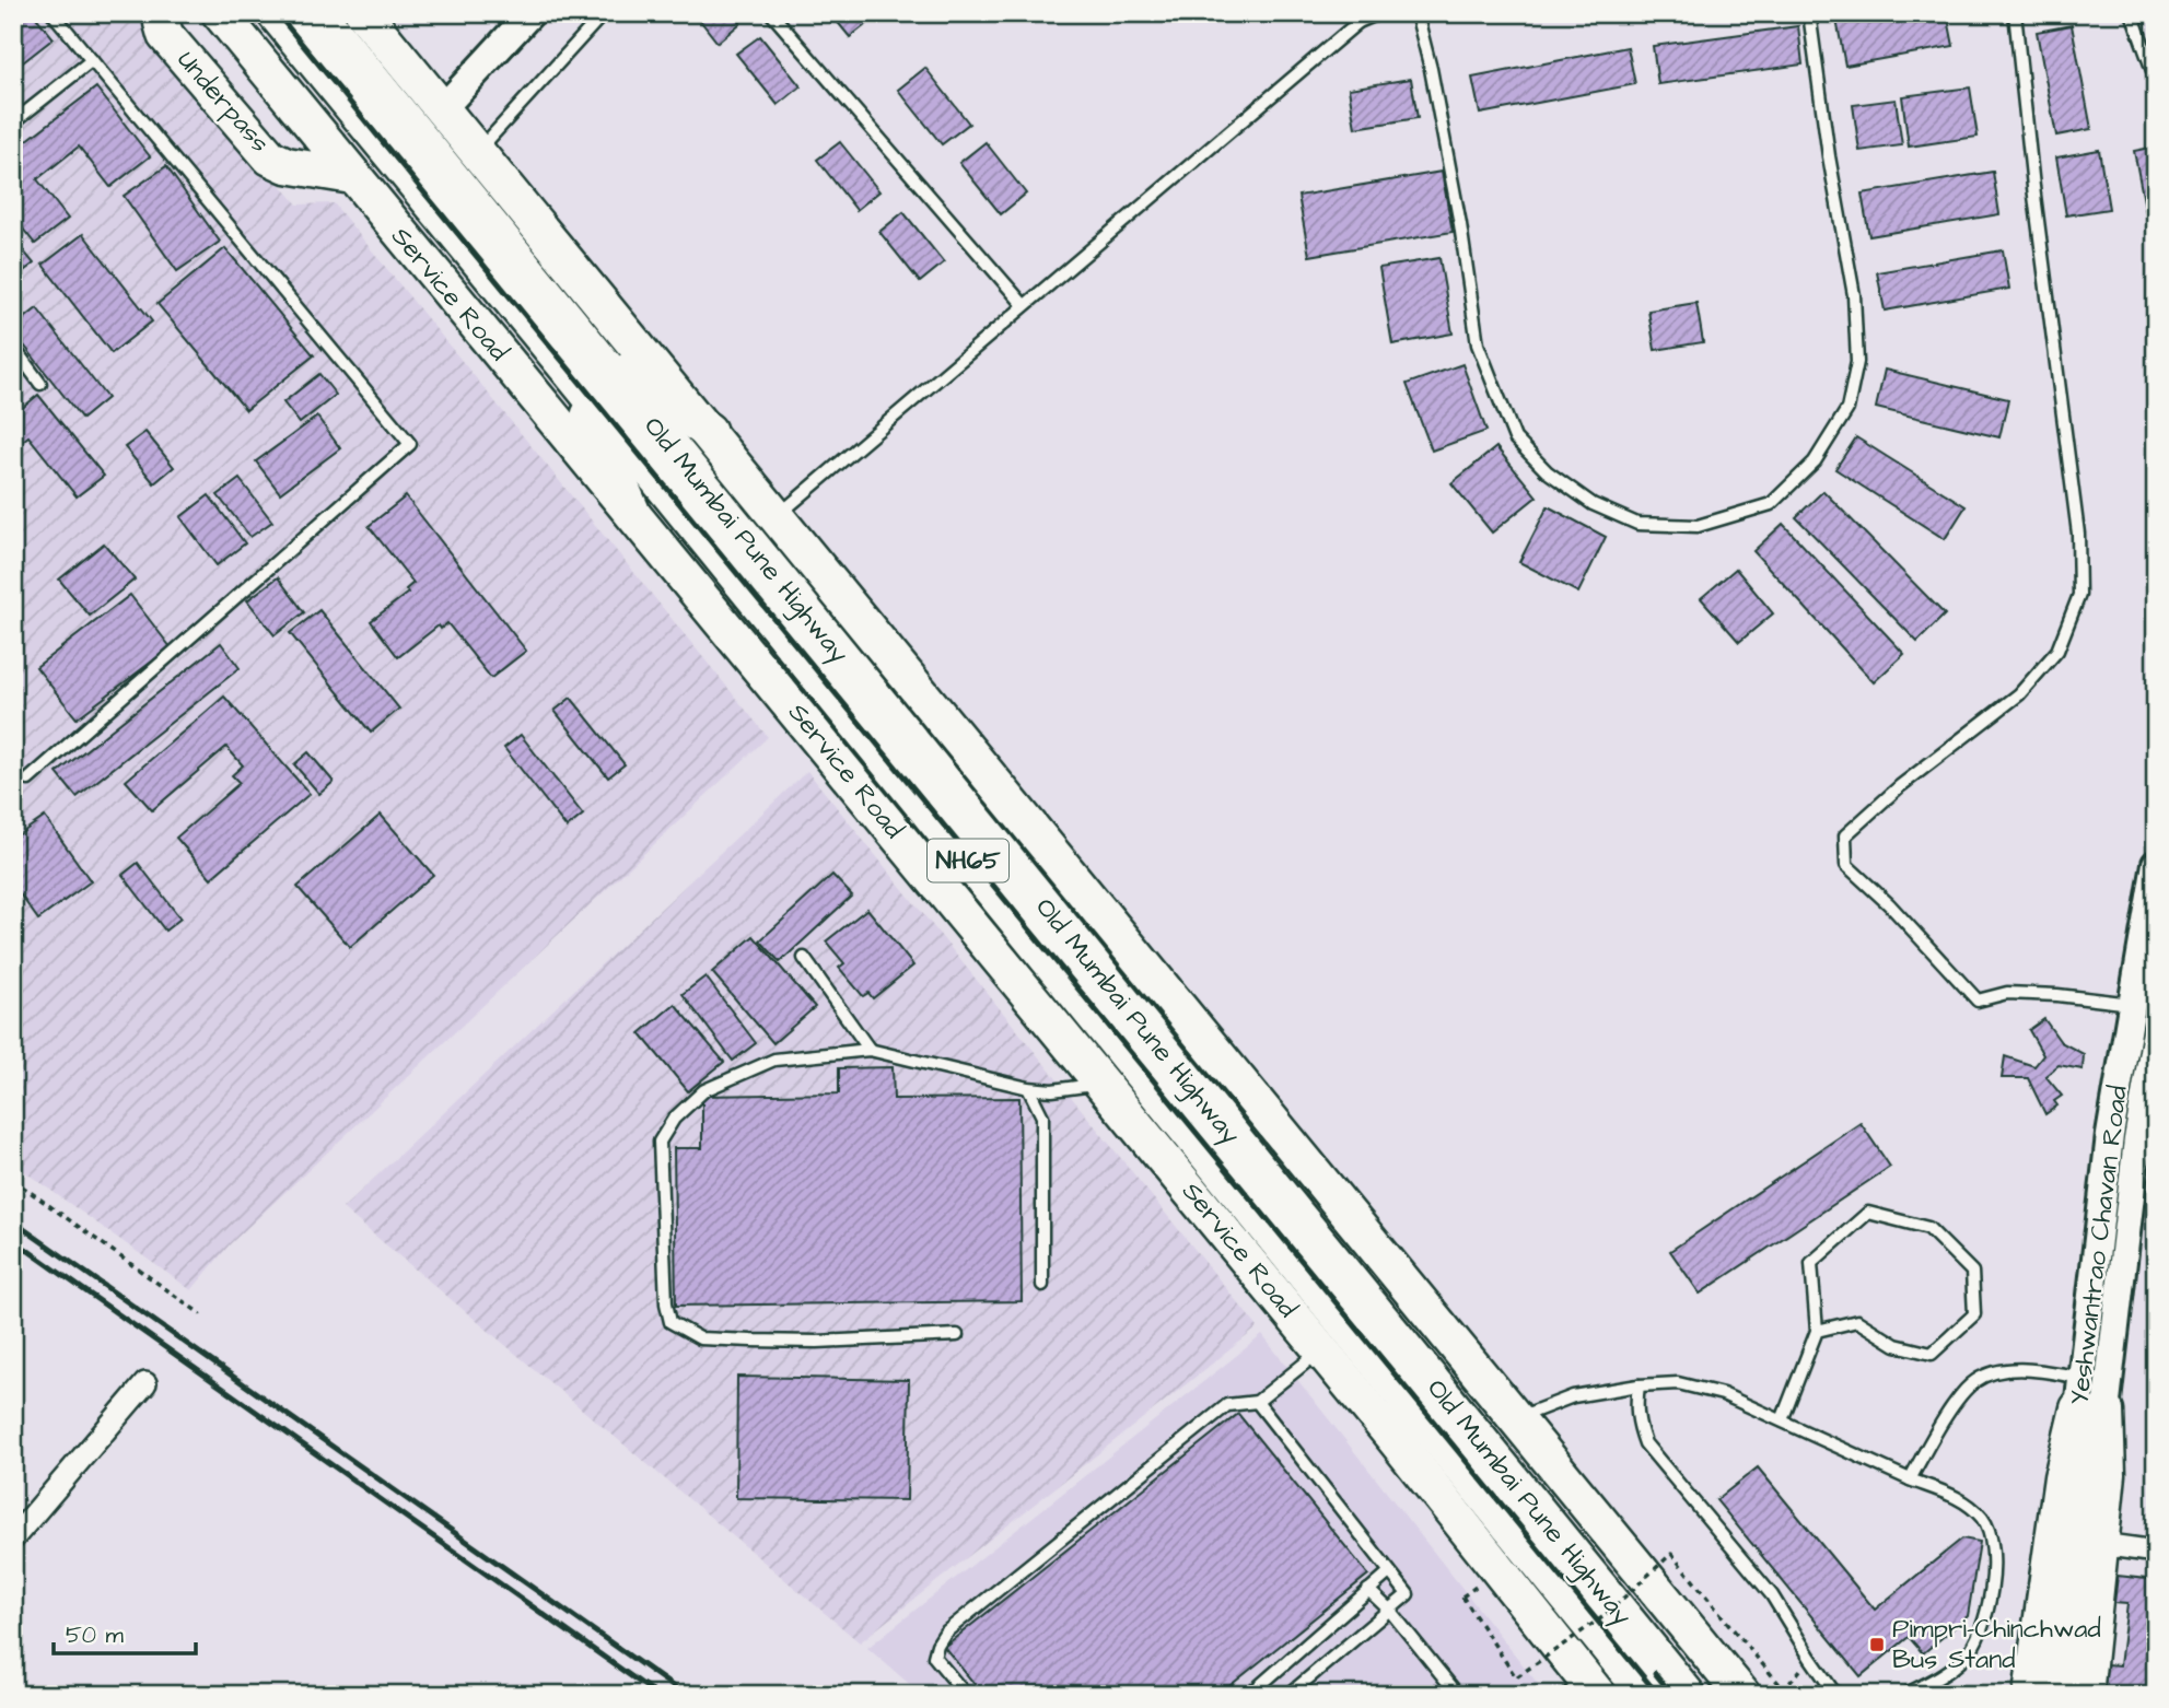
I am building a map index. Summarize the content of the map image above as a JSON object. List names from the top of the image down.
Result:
{
  "streets": {
    "highway": ["Old Mumbai Pune Highway", "NH65"],
    "main road": ["Underpass", "Service Road"],
    "street": ["Yeshwantrao Chavan Road"]
  },
  "crossings": [
    ["Underpass", "Service Road"],
    ["Old Mumbai Pune Highway", "NH65"]
  ],
  "places": {
    "transit": ["Pimpri-Chinchwad Bus Stand"]
  },
  "scale_bar": "50 m"
}
